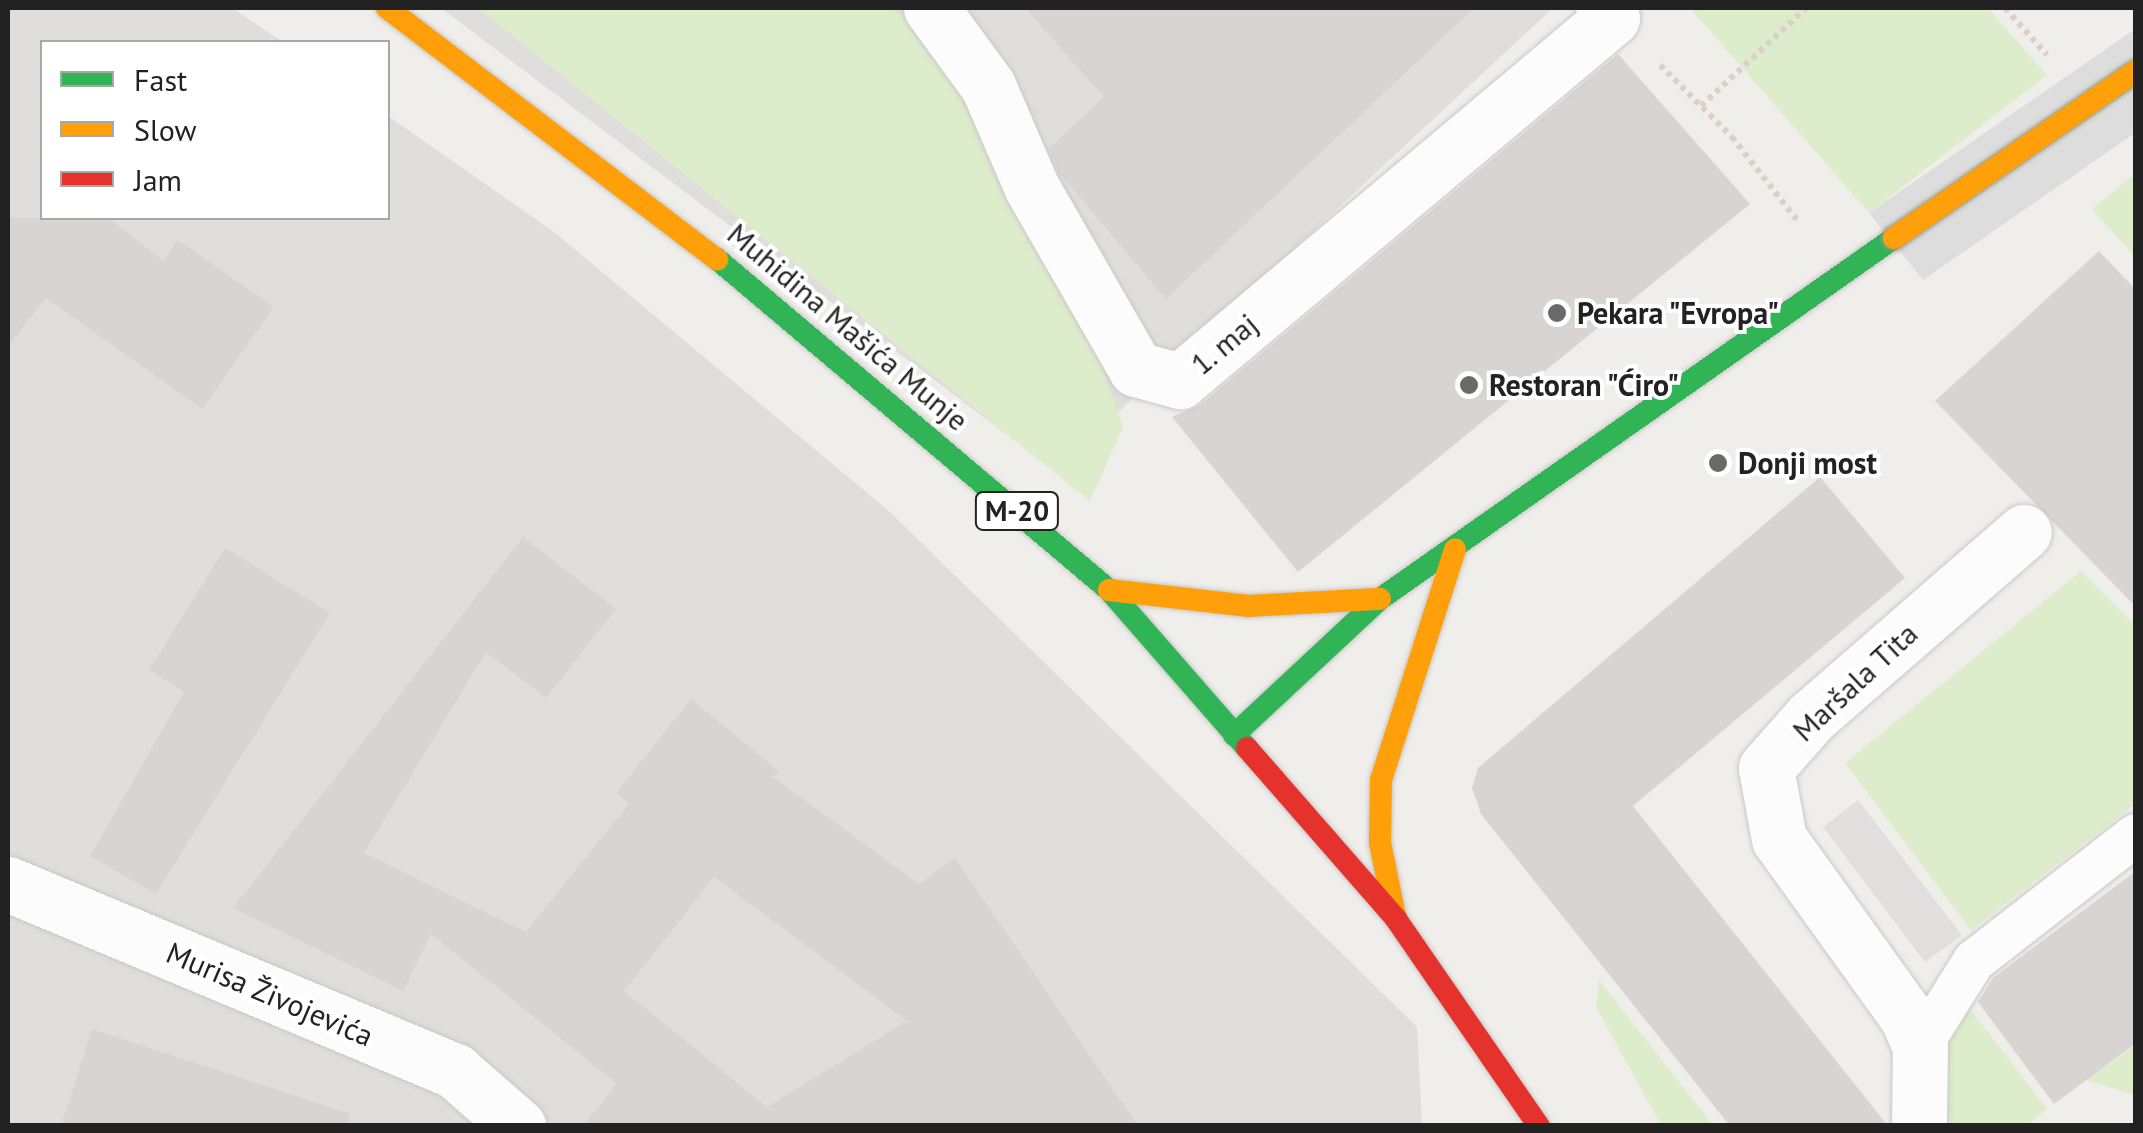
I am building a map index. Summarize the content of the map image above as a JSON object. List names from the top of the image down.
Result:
{
  "streets": {
    "main road": ["Muhidina Mašića Munje", "M-20"],
    "street": ["1. maj", "Maršala Tita", "Murisa Živojevića"]
  },
  "crossings": [
    ["Muhidina Mašića Munje", "M-20"]
  ],
  "places": ["Pekara \"Evropa\"", "Restoran \"Ćiro\"", "Donji most"],
  "legend": ["Fast", "Slow", "Jam"]
}
